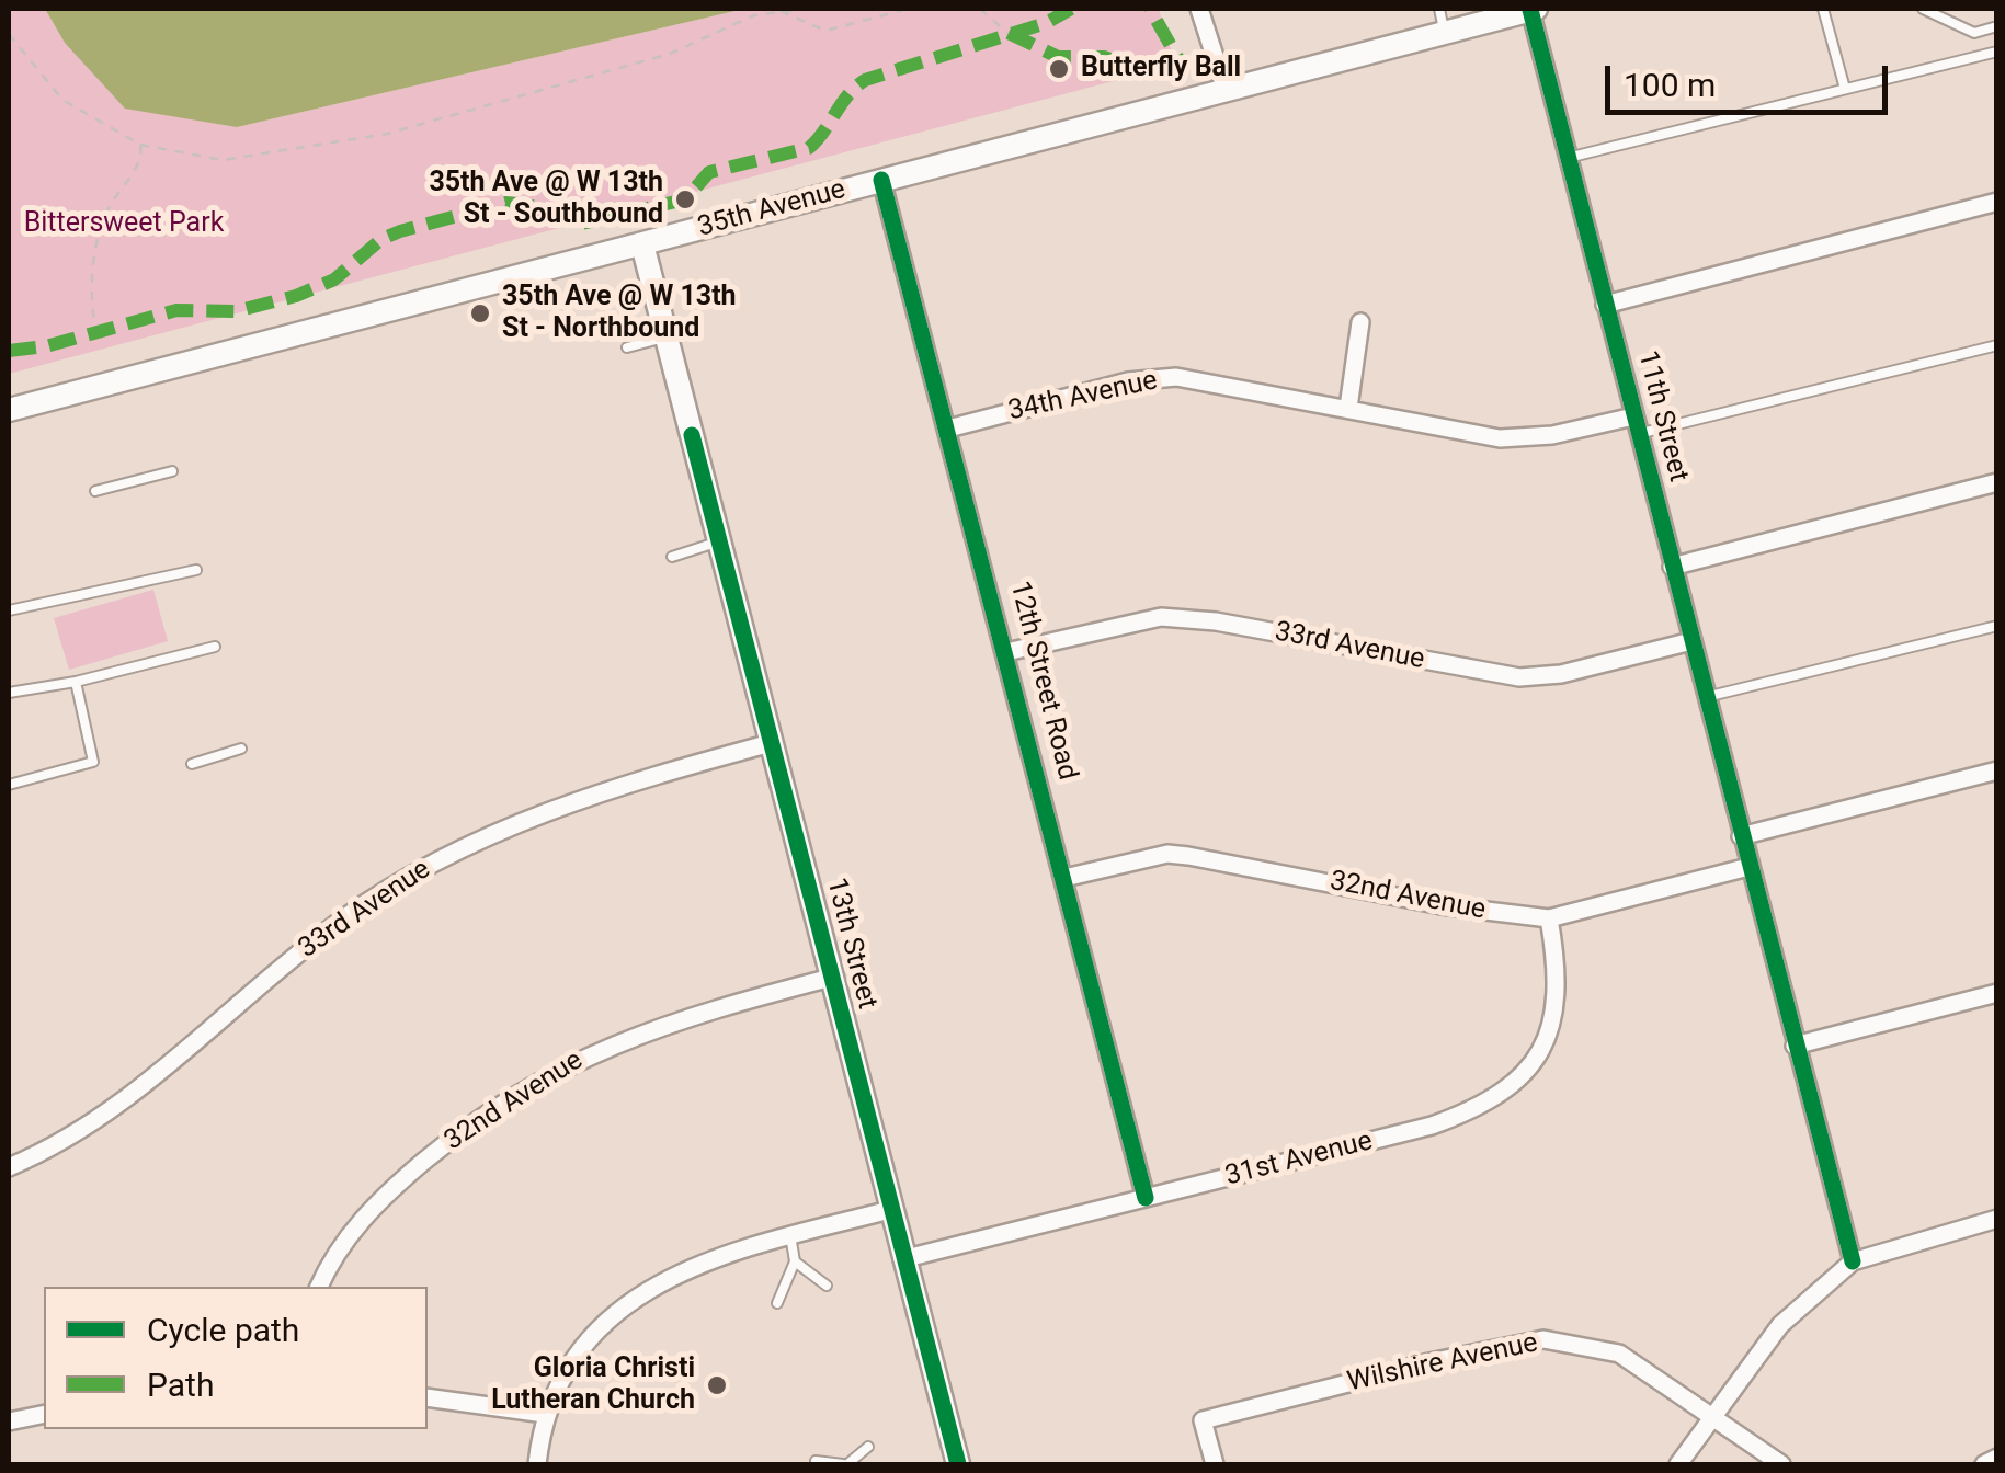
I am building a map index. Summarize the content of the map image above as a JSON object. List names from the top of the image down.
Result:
{
  "streets": {
    "main road": ["35th Avenue", "13th Street"],
    "street": [
      "34th Avenue",
      "11th Street",
      "33rd Avenue",
      "12th Street Road",
      "32nd Avenue",
      "31st Avenue",
      "Wilshire Avenue"
    ]
  },
  "crossings": [
    ["35th Avenue", "11th Street"],
    ["35th Avenue", "12th Street Road"],
    ["35th Avenue", "13th Street"],
    ["34th Avenue", "11th Street"],
    ["34th Avenue", "12th Street Road"],
    ["11th Street", "33rd Avenue"],
    ["11th Street", "32nd Avenue"],
    ["33rd Avenue", "12th Street Road"],
    ["33rd Avenue", "13th Street"],
    ["12th Street Road", "32nd Avenue"],
    ["12th Street Road", "31st Avenue"],
    ["32nd Avenue", "13th Street"],
    ["32nd Avenue", "31st Avenue"],
    ["13th Street", "31st Avenue"]
  ],
  "parks": ["Bittersweet Park"],
  "places": [
    "Butterfly Ball",
    "35th Ave @ W 13th St - Southbound",
    "35th Ave @ W 13th St - Northbound",
    "Gloria Christi Lutheran Church"
  ],
  "legend": ["Cycle path", "Path"],
  "scale_bar": "100 m"
}
